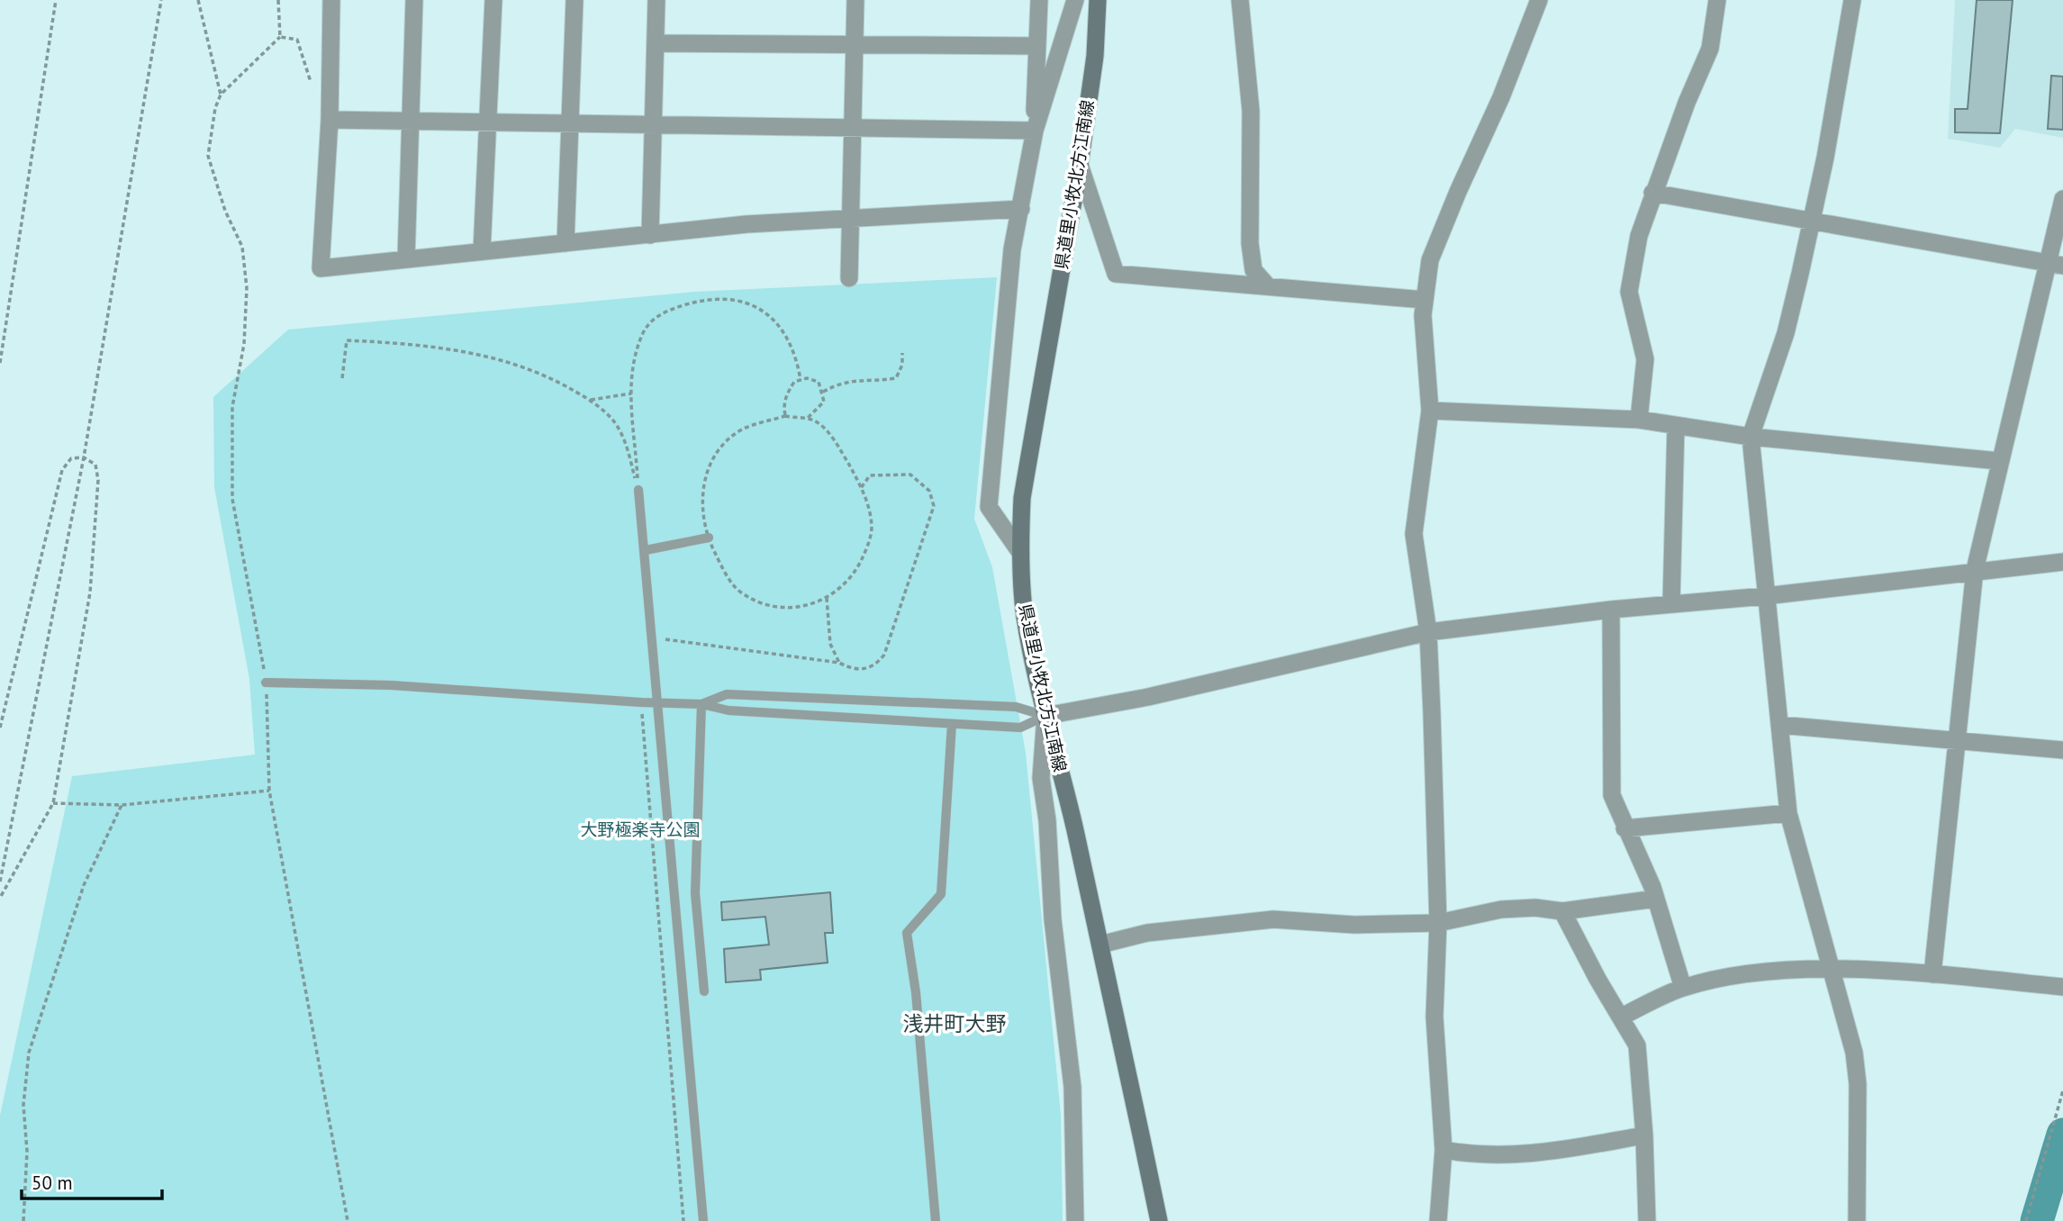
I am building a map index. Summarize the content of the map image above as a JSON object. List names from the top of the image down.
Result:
{
  "streets": {
    "main road": ["県道里小牧北方江南線"]
  },
  "districts": ["浅井町大野"],
  "parks": ["大野極楽寺公園"],
  "scale_bar": "50 m"
}
